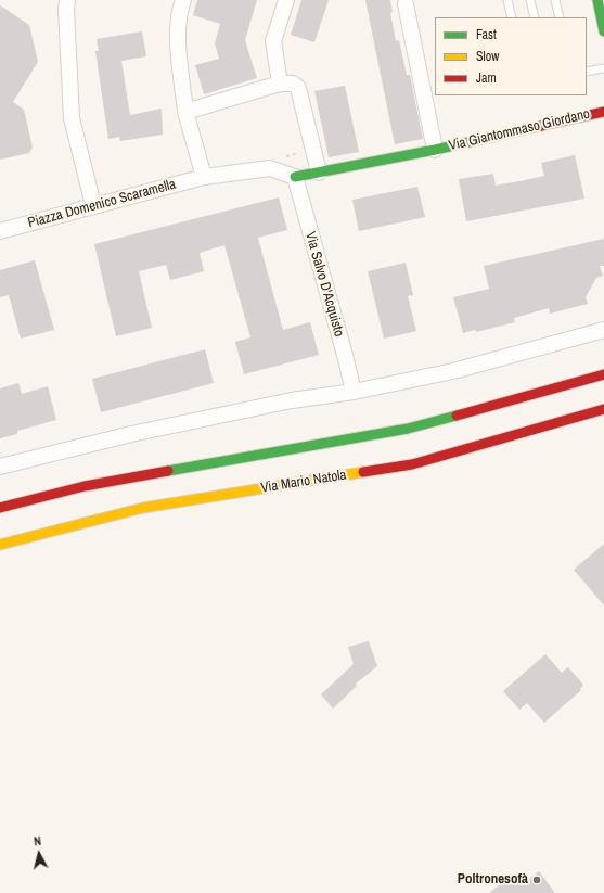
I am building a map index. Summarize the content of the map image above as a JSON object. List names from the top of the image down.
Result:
{
  "streets": {
    "street": [
      "Via Giantommaso Giordano",
      "Piazza Domenico Scaramella",
      "Via Salvo D'Acquisto",
      "Via Mario Natola"
    ]
  },
  "crossings": [
    ["Via Giantommaso Giordano", "Piazza Domenico Scaramella"],
    ["Via Giantommaso Giordano", "Via Salvo D'Acquisto"],
    ["Piazza Domenico Scaramella", "Via Salvo D'Acquisto"]
  ],
  "places": ["Poltronesofà"],
  "legend": ["Fast", "Slow", "Jam"],
  "north": "top"
}
